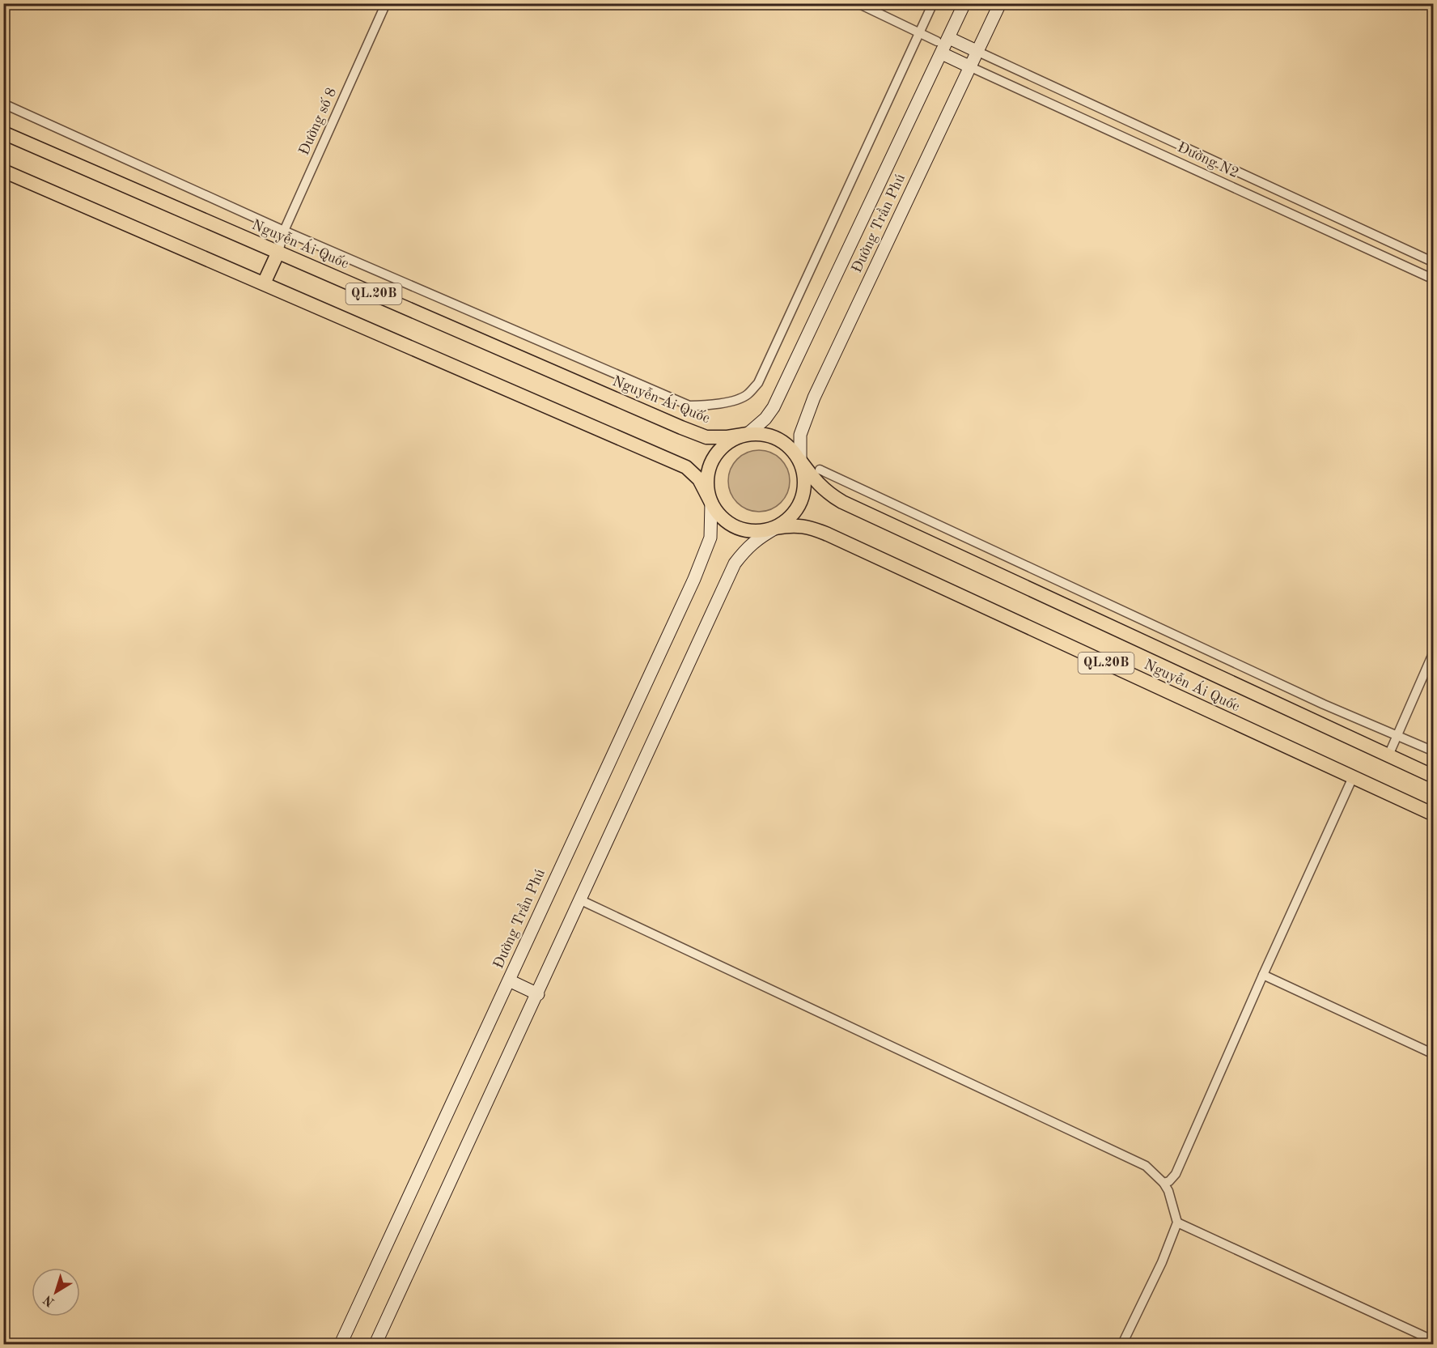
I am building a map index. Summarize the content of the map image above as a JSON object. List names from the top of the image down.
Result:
{
  "streets": {
    "main road": ["Đường Trần Phú", "Nguyễn Ái Quốc", "QL.20B"],
    "street": ["Đường số 8", "Đường N2"]
  },
  "crossings": [
    ["Đường số 8", "Nguyễn Ái Quốc"],
    ["Đường N2", "Đường Trần Phú"],
    ["Đường Trần Phú", "Nguyễn Ái Quốc"],
    ["Đường Trần Phú", "QL.20B"],
    ["Nguyễn Ái Quốc", "QL.20B"]
  ],
  "north": "bottom left"
}
